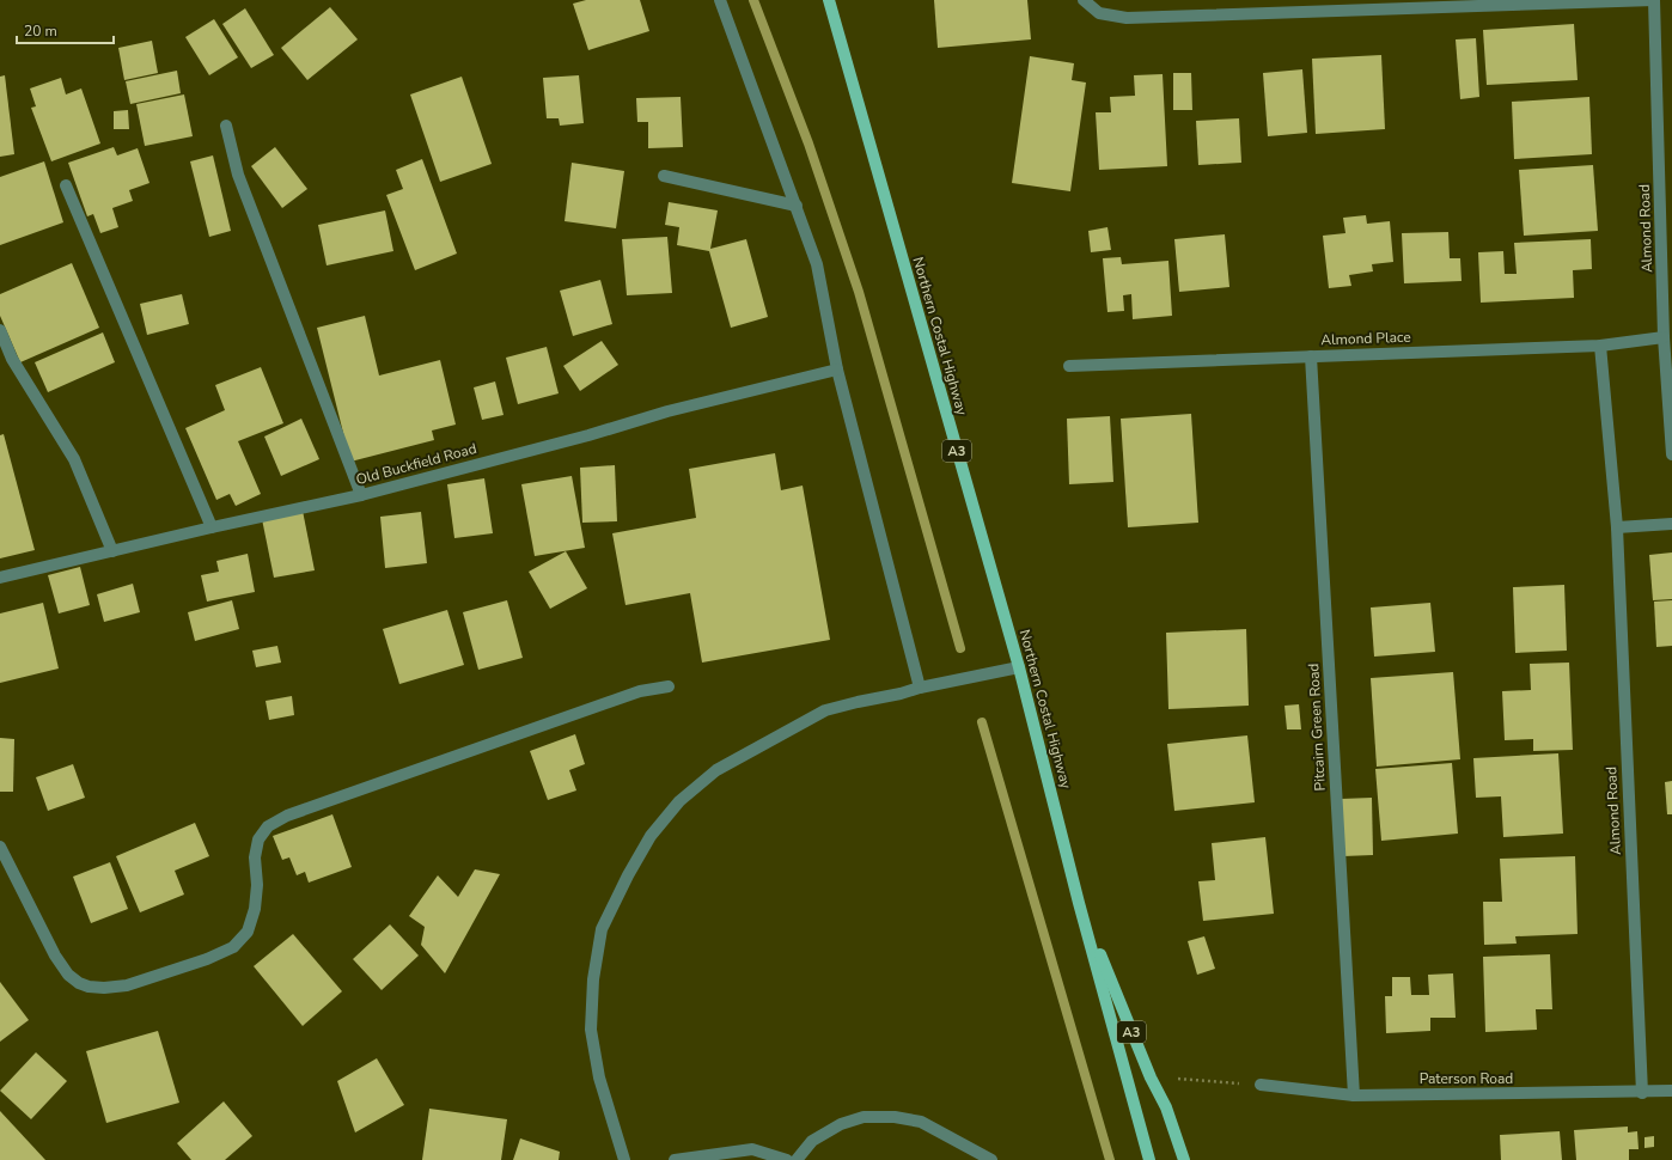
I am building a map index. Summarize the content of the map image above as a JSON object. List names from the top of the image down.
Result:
{
  "streets": {
    "main road": ["Northern Costal Highway", "A3"],
    "street": [
      "Almond Road",
      "Almond Place",
      "Old Buckfield Road",
      "Pitcairn Green Road",
      "Paterson Road"
    ]
  },
  "crossings": [
    ["Almond Road", "Almond Place"],
    ["Almond Road", "Paterson Road"],
    ["Northern Costal Highway", "A3"],
    ["Almond Place", "Pitcairn Green Road"],
    ["Pitcairn Green Road", "Paterson Road"]
  ],
  "scale_bar": "20 m"
}
